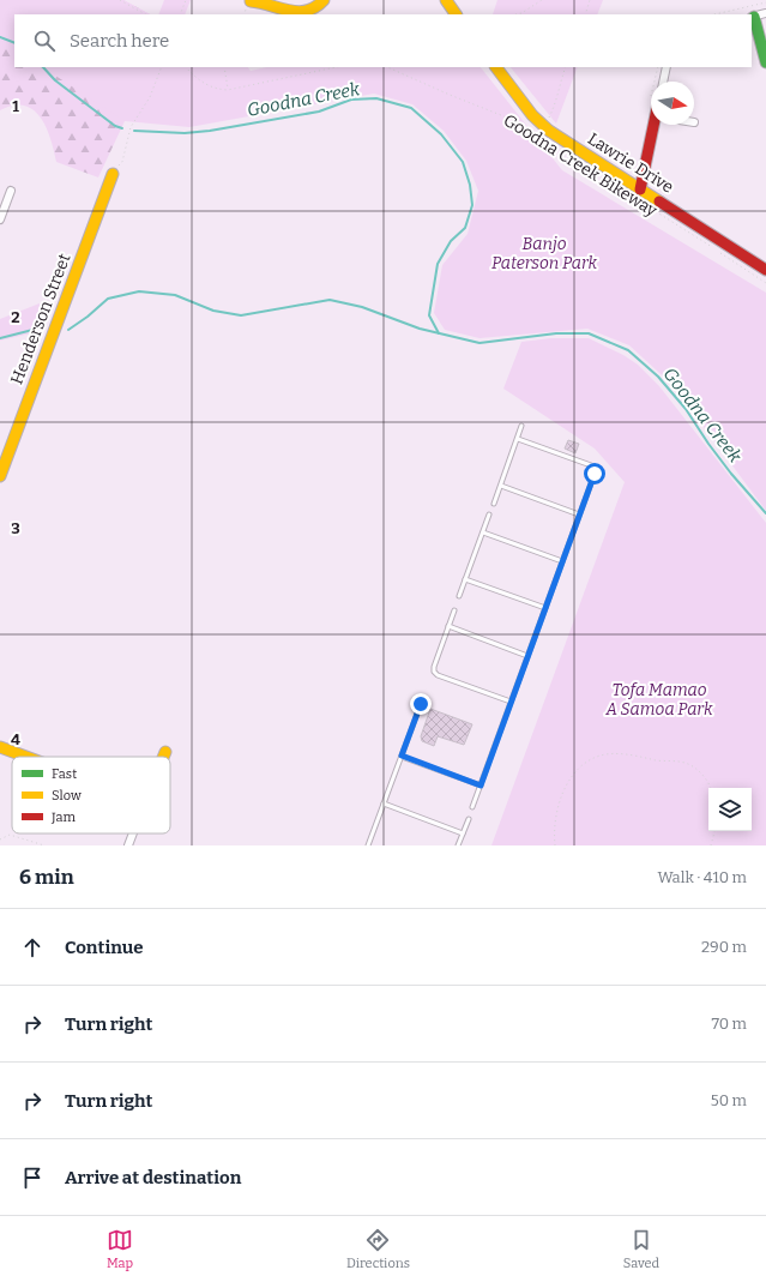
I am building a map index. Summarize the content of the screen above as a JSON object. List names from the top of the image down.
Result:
{
  "streets": {
    "street": ["Lawrie Drive", "Henderson Street"],
    "path": ["Goodna Creek Bikeway"]
  },
  "water": ["Goodna Creek"],
  "parks": ["Banjo Paterson Park", "Tofa Mamao A Samoa Park"],
  "legend": ["Fast", "Slow", "Jam"],
  "north": "right",
  "page": {
    "search": "Search here",
    "heading": ["6 min", "Walk · 410 m"],
    "list": [
      ["Continue", "290 m"],
      ["Turn right", "70 m"],
      ["Turn right", "50 m"],
      "Arrive at destination"
    ],
    "nav": ["Map", "Directions", "Saved"]
  },
  "grid": {
    "rows": [
      "1",
      "2",
      "3",
      "4"
    ]
  }
}
